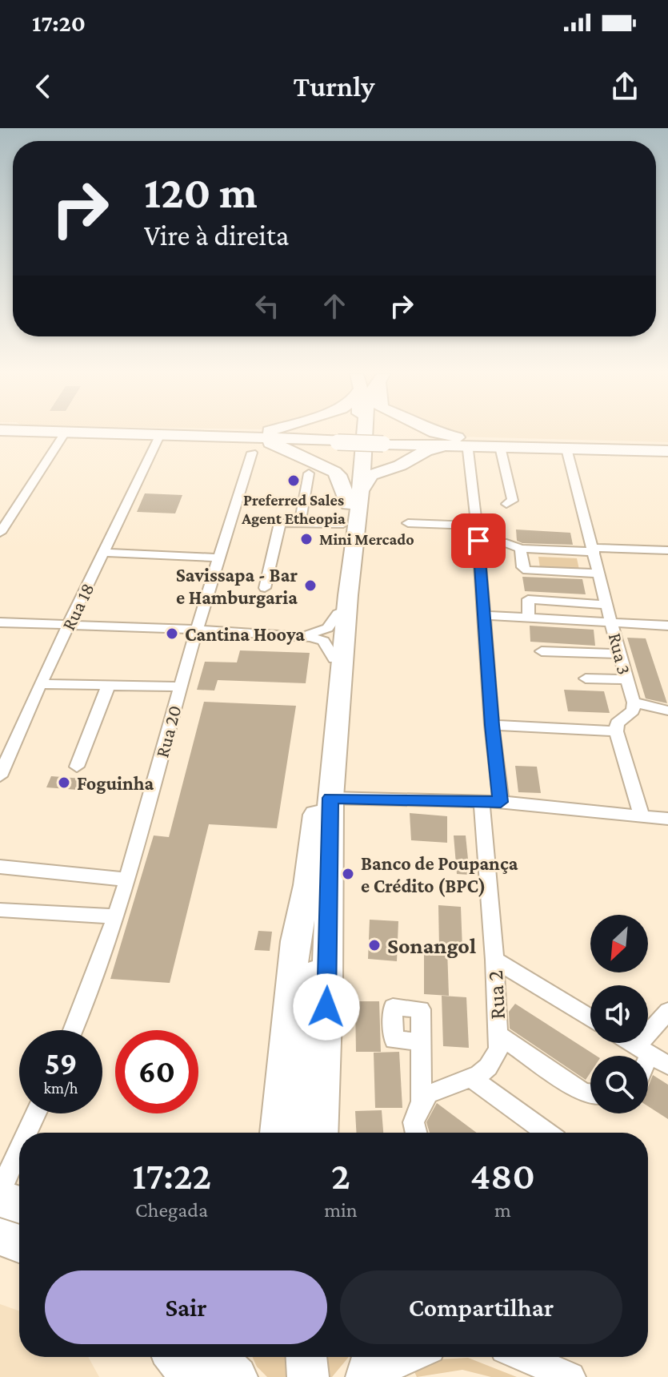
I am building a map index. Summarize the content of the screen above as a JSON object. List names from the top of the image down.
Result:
{
  "streets": {
    "street": [
      "Rua 18",
      "Rua 3",
      "Rua 20",
      "Rua 2"
    ]
  },
  "places": [
    "Preferred Sales Agent Etheopia",
    "Mini Mercado",
    "Savissapa - Bar e Hamburgaria",
    "Cantina Hooya",
    "Foguinha",
    "Banco de Poupança e Crédito (BPC)",
    "Sonangol"
  ],
  "north": "bottom left",
  "page": {
    "status": "17:20",
    "header": "Turnly",
    "turn": ["120 m", "Vire à direita"],
    "speed": "59 km/h",
    "limit": "60",
    "eta": [
      "17:22",
      "Chegada",
      "2",
      "min",
      "480",
      "m"
    ],
    "buttons": ["Sair", "Compartilhar"]
  }
}
